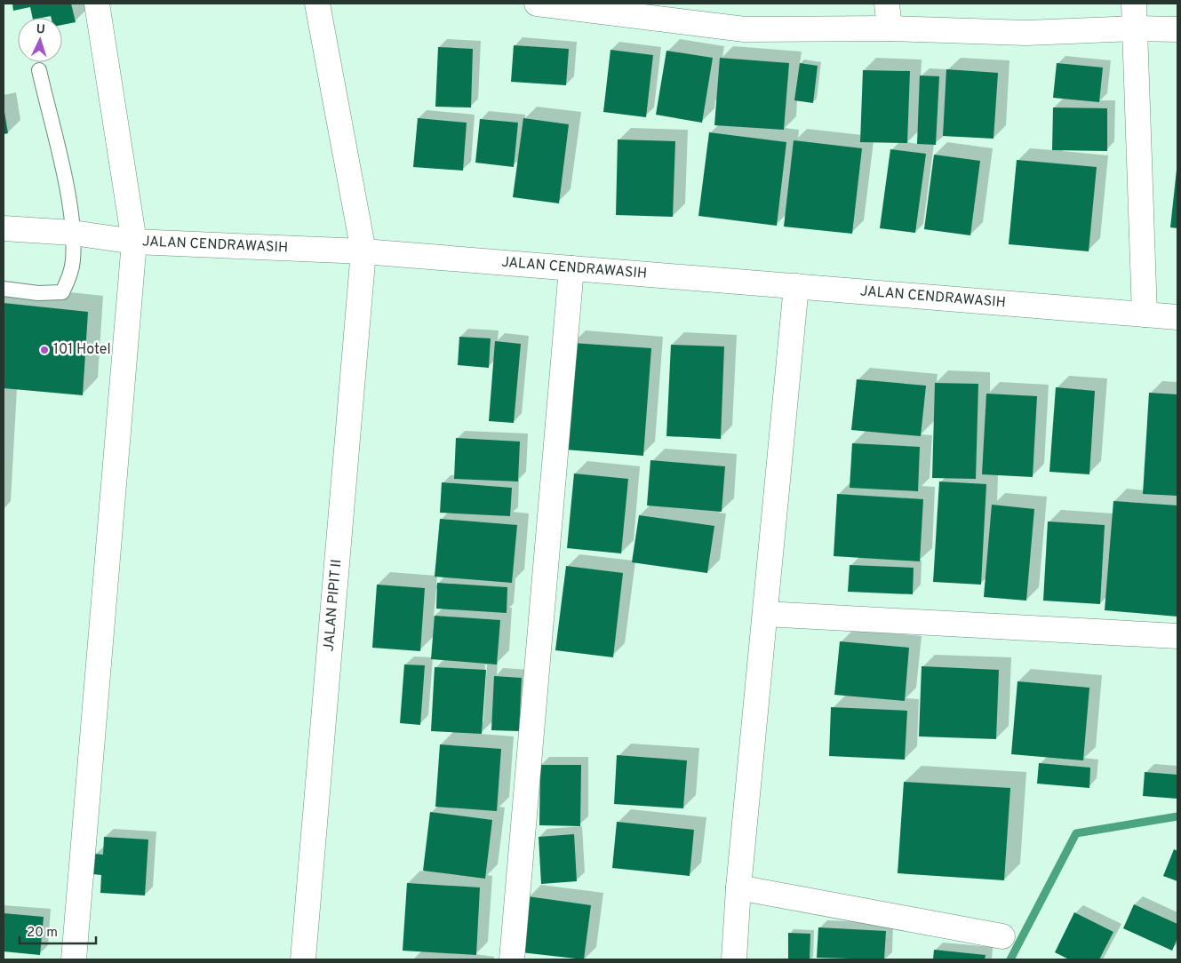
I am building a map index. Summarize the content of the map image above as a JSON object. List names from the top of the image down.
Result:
{
  "streets": {
    "street": ["JALAN CENDRAWASIH", "JALAN PIPIT II"]
  },
  "crossings": [
    ["JALAN CENDRAWASIH", "JALAN PIPIT II"]
  ],
  "places": ["101 Hotel"],
  "scale_bar": "20 m",
  "north": "top"
}
